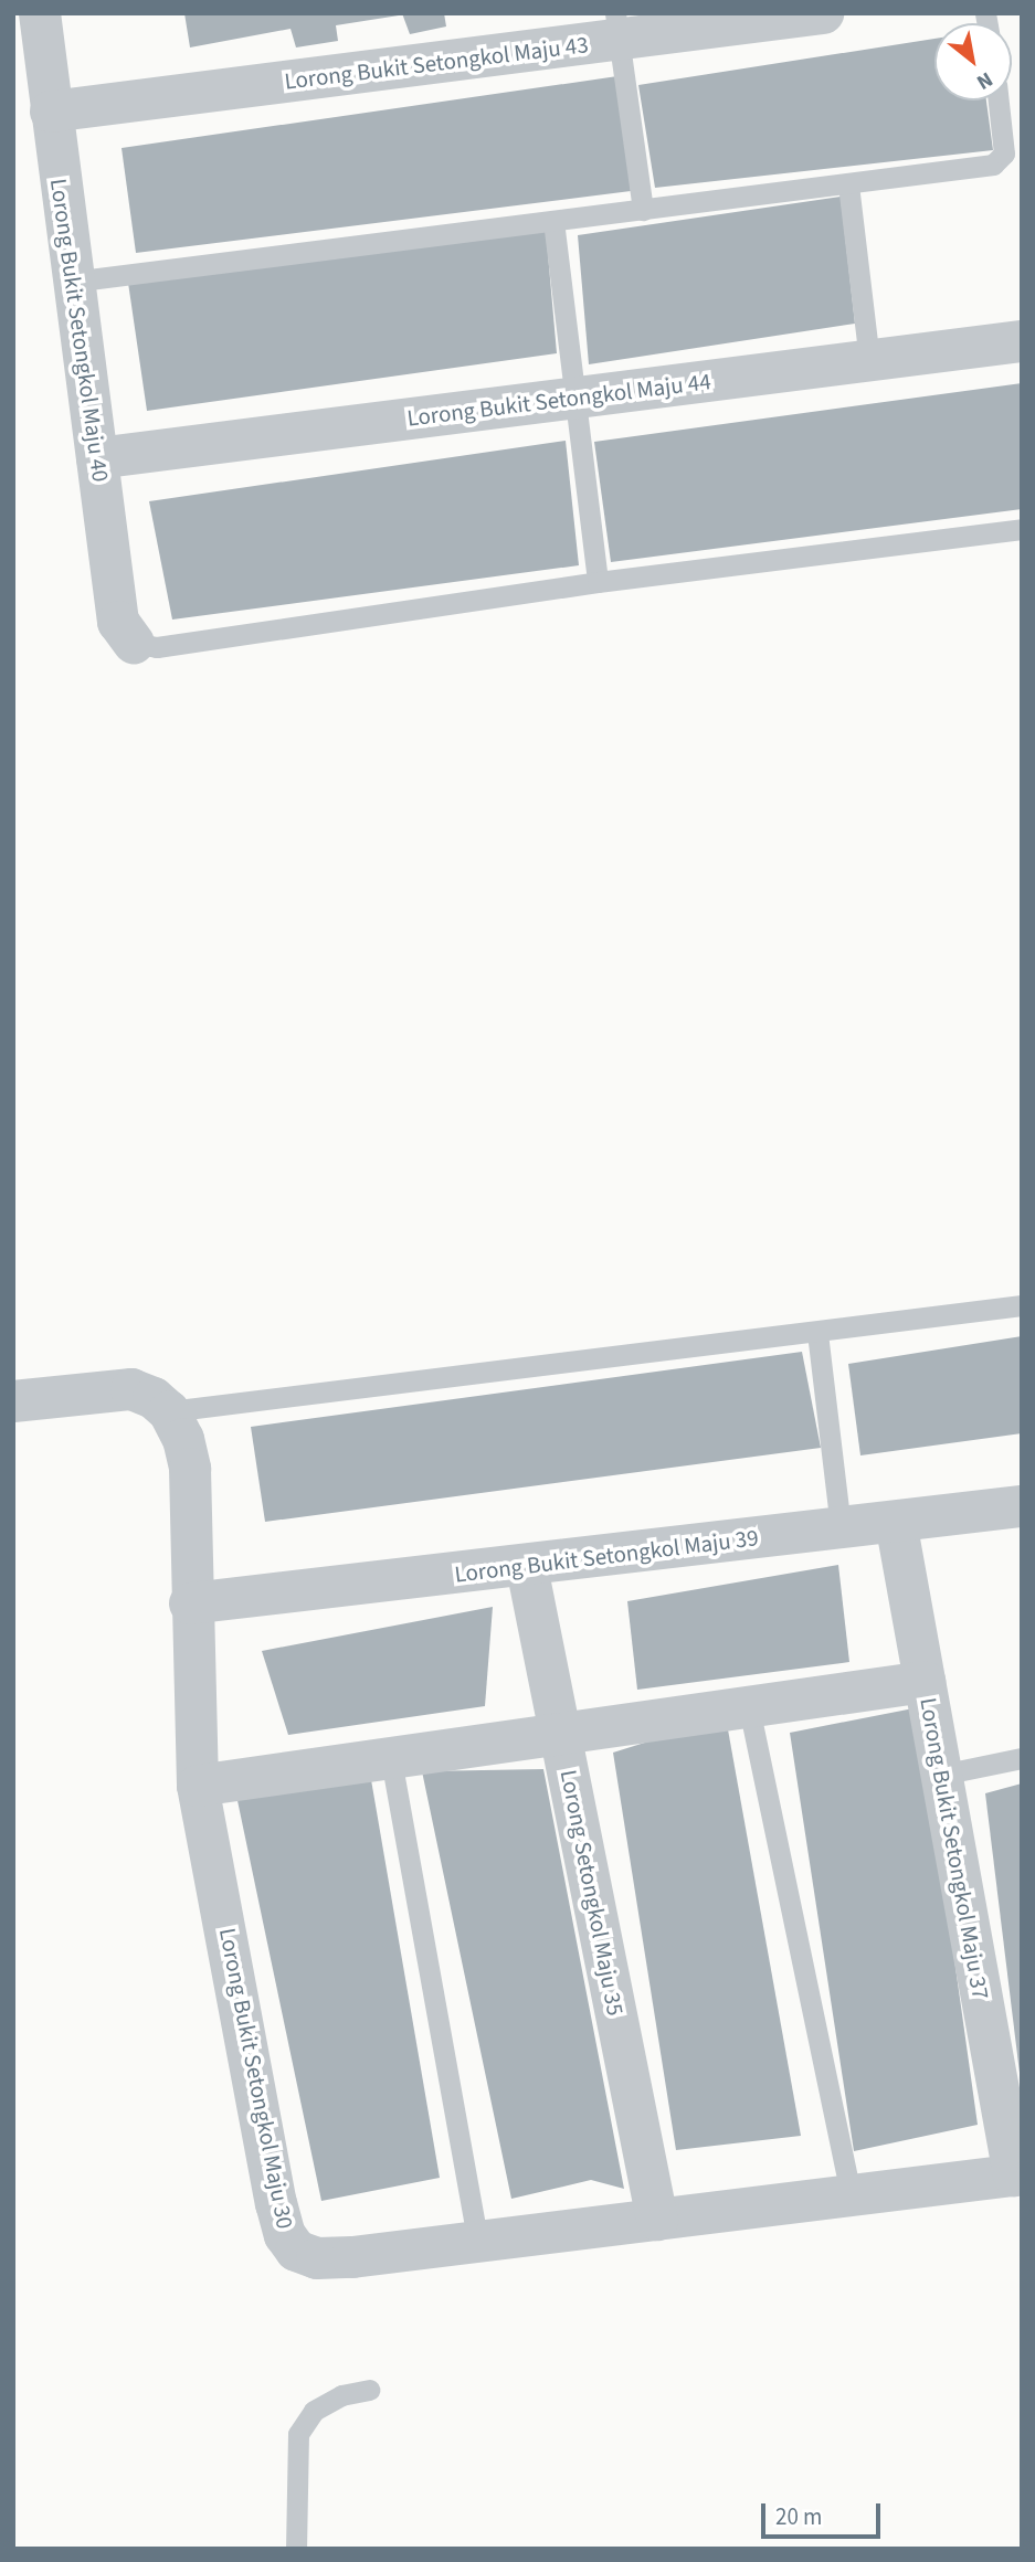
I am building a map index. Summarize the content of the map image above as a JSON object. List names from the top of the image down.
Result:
{
  "streets": {
    "street": [
      "Lorong Bukit Setongkol Maju 43",
      "Lorong Bukit Setongkol Maju 40",
      "Lorong Bukit Setongkol Maju 44",
      "Lorong Bukit Setongkol Maju 39",
      "Lorong Bukit Setongkol Maju 37",
      "Lorong Setongkol Maju 35",
      "Lorong Bukit Setongkol Maju 30"
    ]
  },
  "crossings": [
    ["Lorong Bukit Setongkol Maju 43", "Lorong Bukit Setongkol Maju 40"],
    ["Lorong Bukit Setongkol Maju 40", "Lorong Bukit Setongkol Maju 44"],
    ["Lorong Bukit Setongkol Maju 39", "Lorong Bukit Setongkol Maju 37"],
    ["Lorong Bukit Setongkol Maju 39", "Lorong Setongkol Maju 35"],
    ["Lorong Bukit Setongkol Maju 39", "Lorong Bukit Setongkol Maju 30"],
    ["Lorong Bukit Setongkol Maju 37", "Lorong Bukit Setongkol Maju 30"],
    ["Lorong Setongkol Maju 35", "Lorong Bukit Setongkol Maju 30"]
  ],
  "scale_bar": "20 m",
  "north": "bottom right"
}
